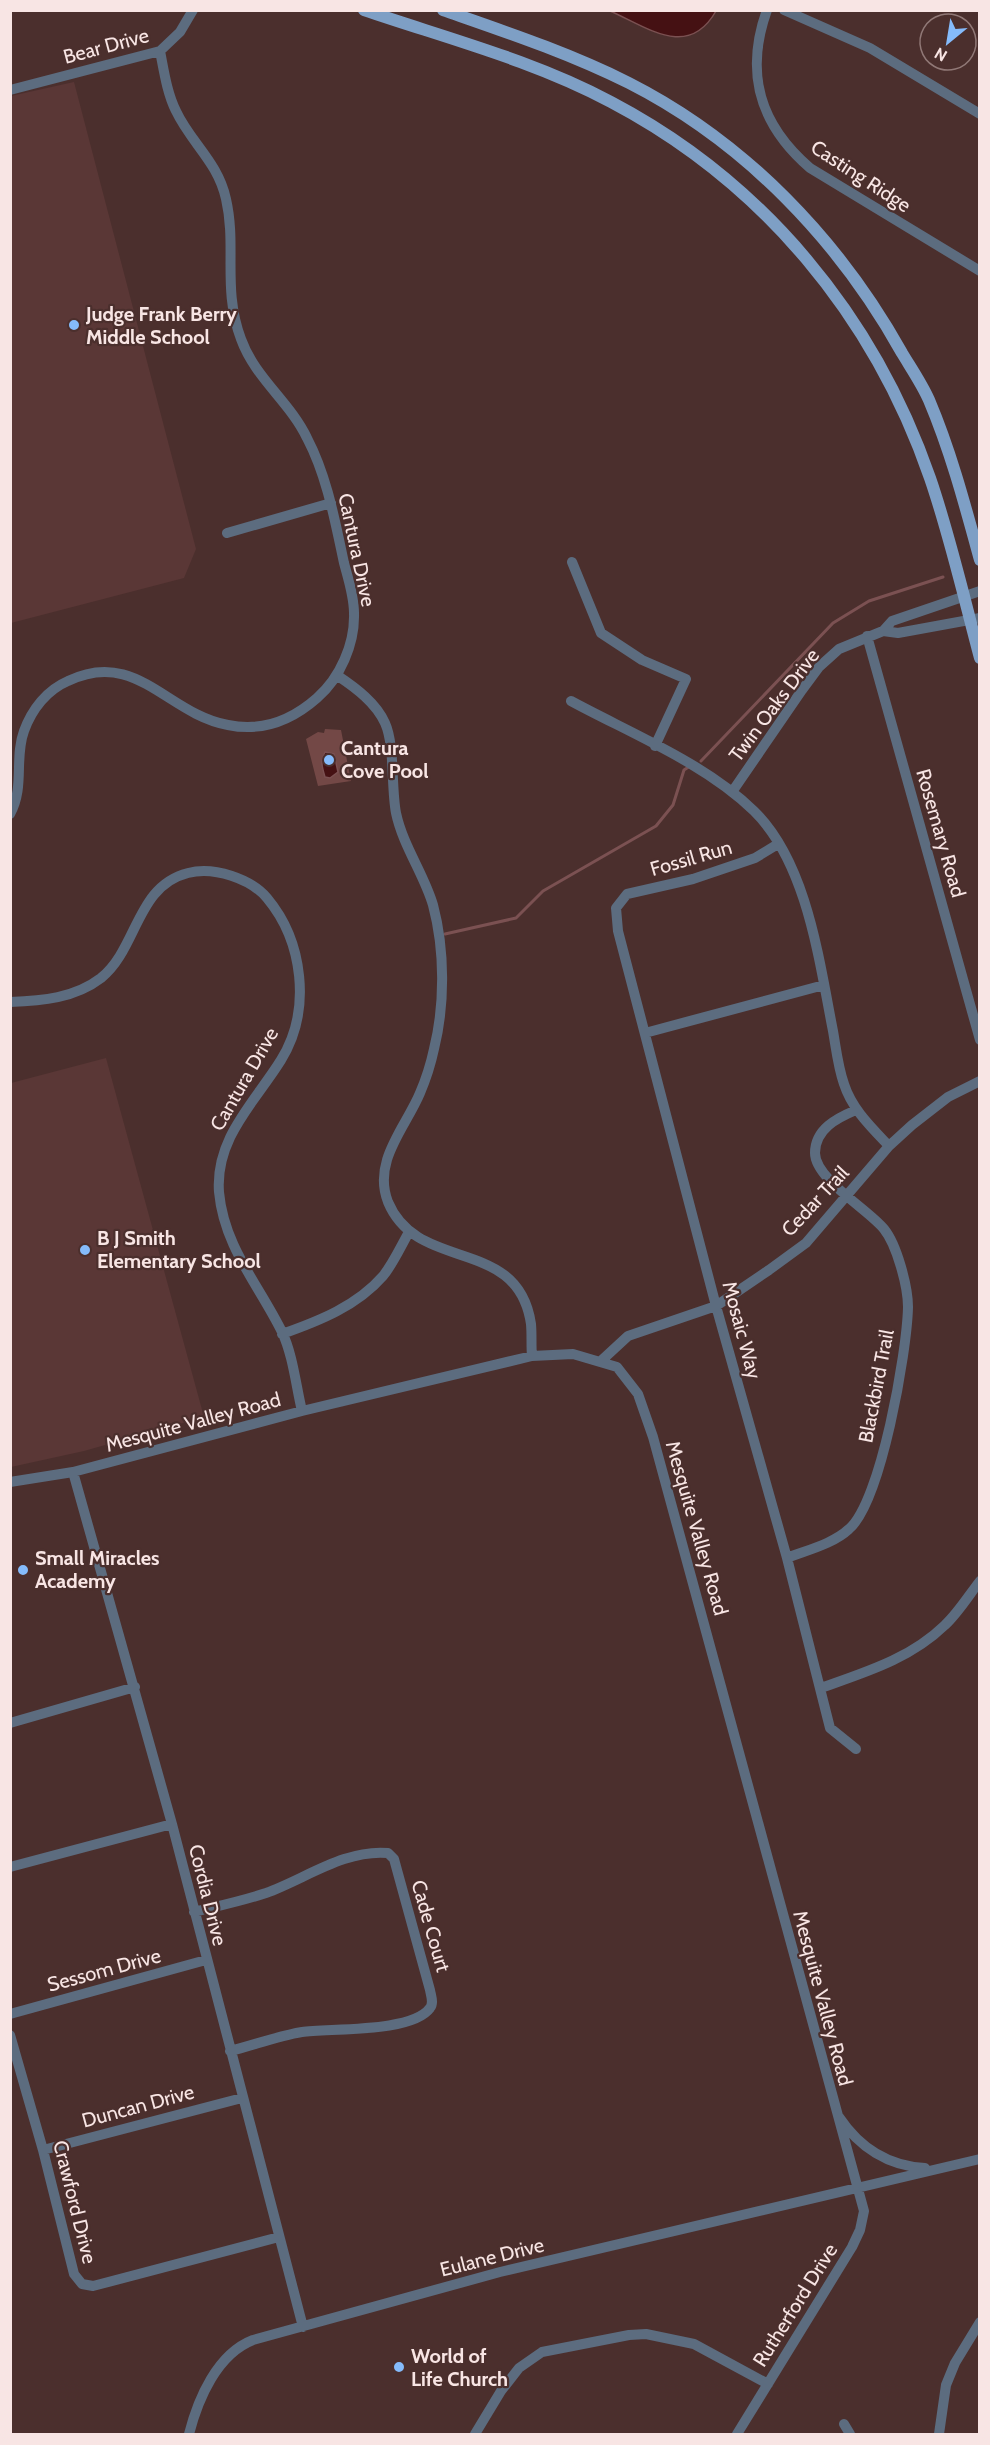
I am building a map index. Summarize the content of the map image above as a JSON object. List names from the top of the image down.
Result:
{
  "streets": {
    "street": [
      "Bear Drive",
      "Casting Ridge",
      "Cantura Drive",
      "Twin Oaks Drive",
      "Rosemary Road",
      "Fossil Run",
      "Cedar Trail",
      "Mosaic Way",
      "Blackbird Trail",
      "Mesquite Valley Road",
      "Cordia Drive",
      "Cade Court",
      "Sessom Drive",
      "Duncan Drive",
      "Crawford Drive",
      "Eulane Drive",
      "Rutherford Drive"
    ]
  },
  "crossings": [
    ["Bear Drive", "Cantura Drive"],
    ["Cantura Drive", "Mesquite Valley Road"],
    ["Twin Oaks Drive", "Rosemary Road"],
    ["Fossil Run", "Mosaic Way"],
    ["Cedar Trail", "Mosaic Way"],
    ["Cedar Trail", "Blackbird Trail"],
    ["Cedar Trail", "Mesquite Valley Road"],
    ["Mosaic Way", "Blackbird Trail"],
    ["Mesquite Valley Road", "Cordia Drive"],
    ["Mesquite Valley Road", "Eulane Drive"],
    ["Mesquite Valley Road", "Rutherford Drive"],
    ["Cordia Drive", "Cade Court"],
    ["Cordia Drive", "Sessom Drive"],
    ["Cordia Drive", "Duncan Drive"],
    ["Cordia Drive", "Crawford Drive"],
    ["Cordia Drive", "Eulane Drive"],
    ["Duncan Drive", "Crawford Drive"],
    ["Eulane Drive", "Rutherford Drive"]
  ],
  "places": [
    "Judge Frank Berry Middle School",
    "Cantura Cove Pool",
    "B J Smith Elementary School",
    "Small Miracles Academy",
    "World of Life Church"
  ],
  "north": "bottom left"
}
